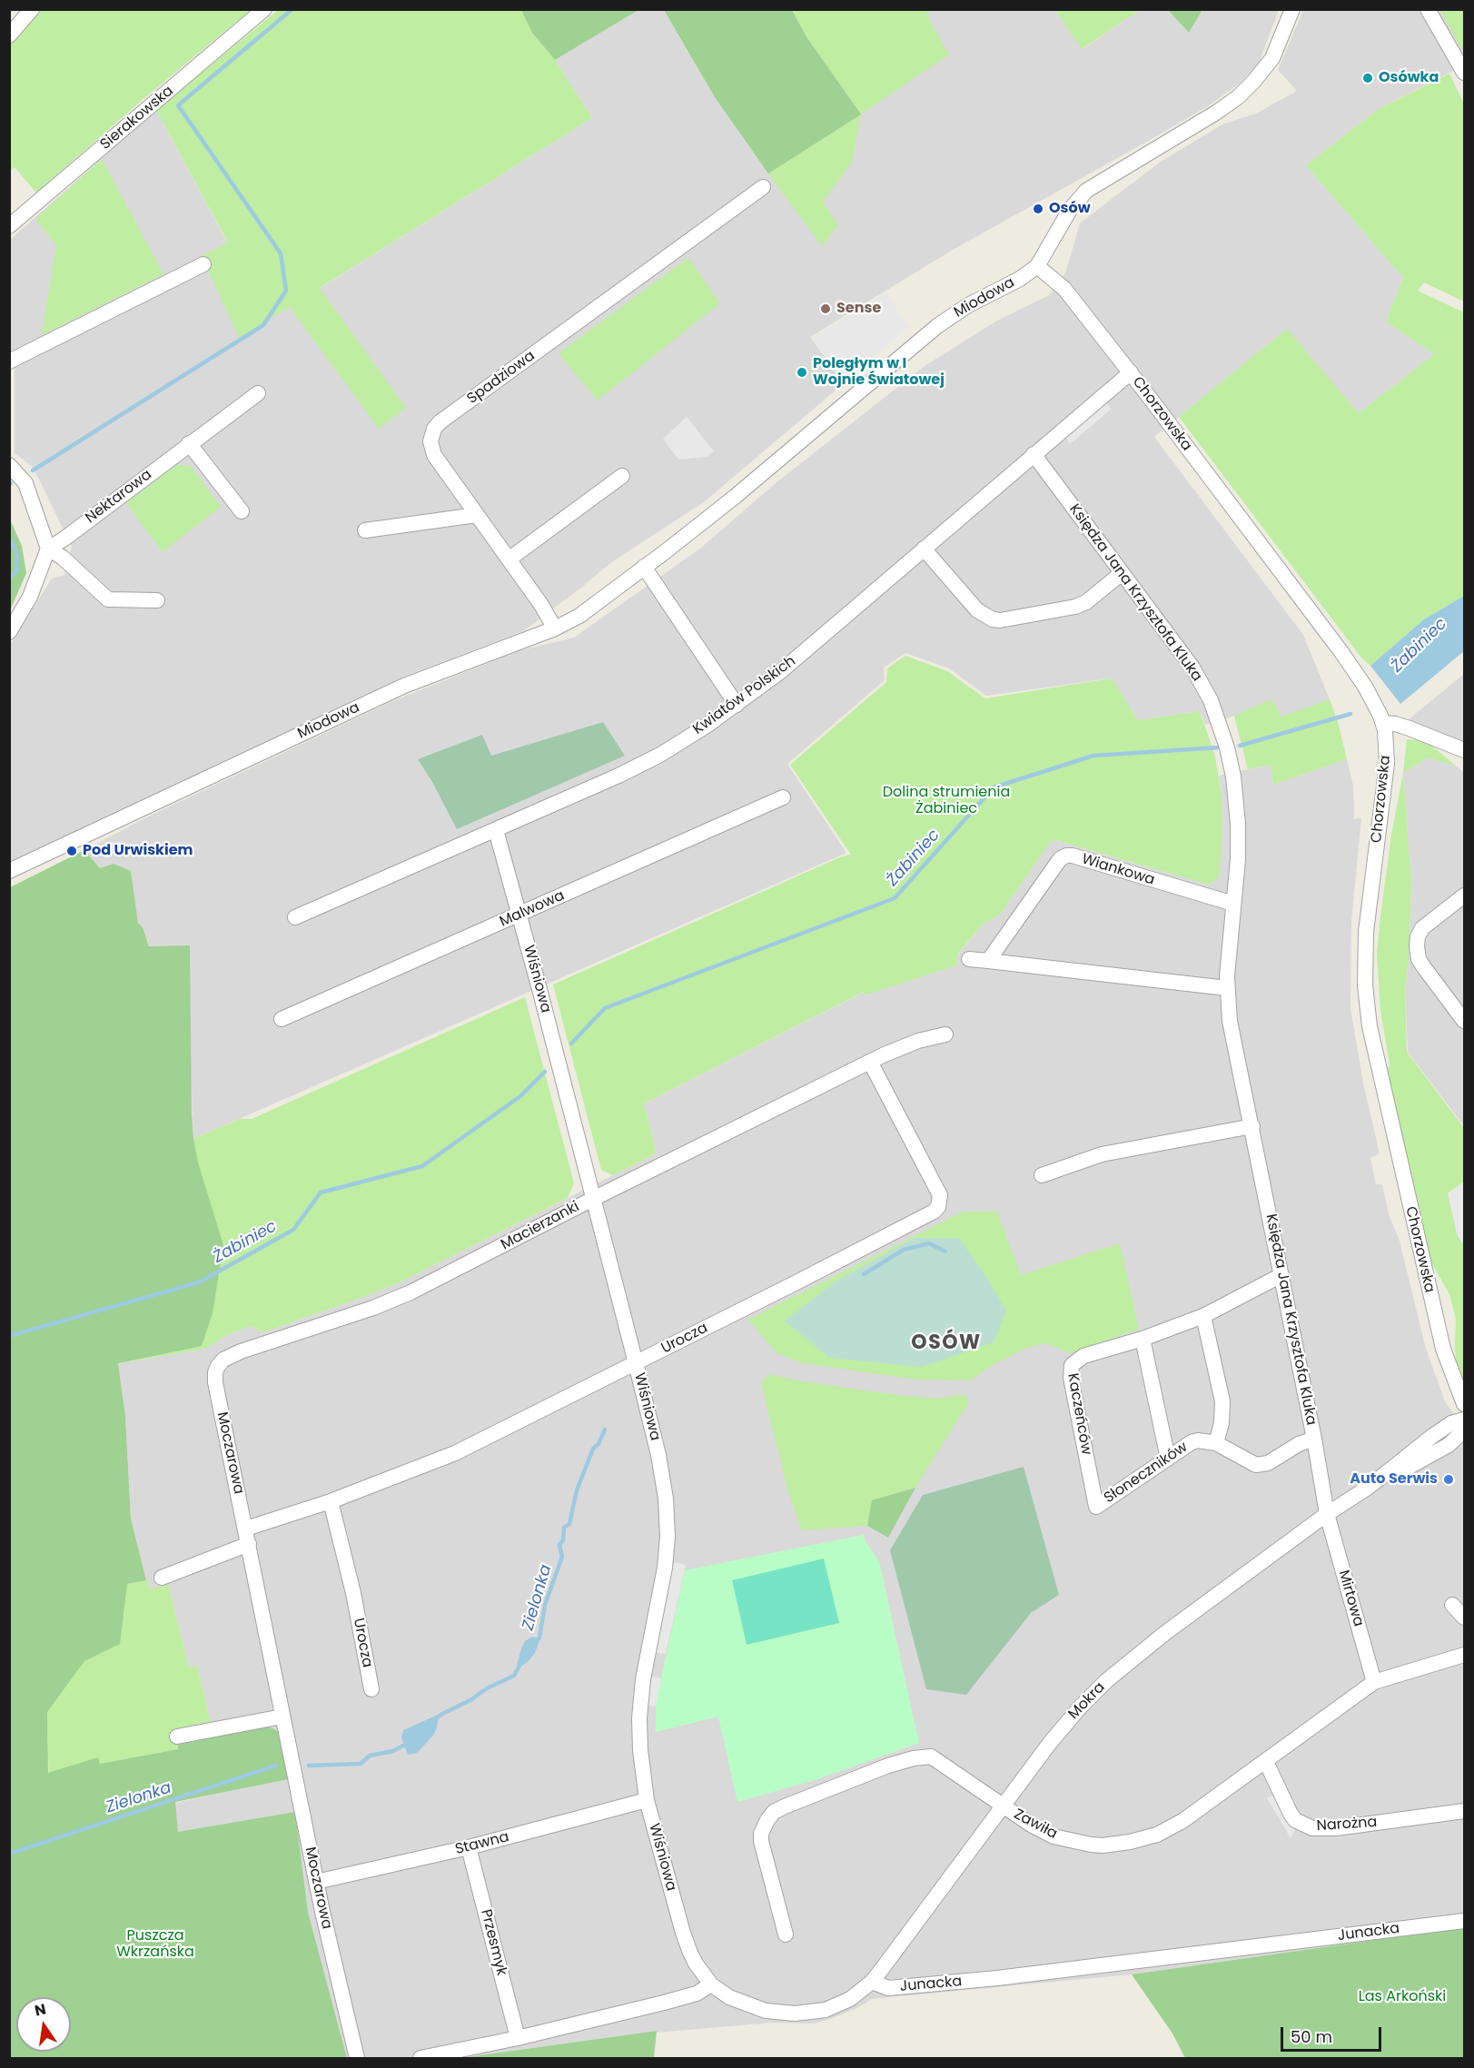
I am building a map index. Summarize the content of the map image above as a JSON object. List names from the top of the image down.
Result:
{
  "streets": {
    "street": [
      "Sierakowska",
      "Miodowa",
      "Spadziowa",
      "Chorzowska",
      "Nektarowa",
      "Księdza Jana Krzysztofa Kluka",
      "Kwiatów Polskich",
      "Wiankowa",
      "Malwowa",
      "Wiśniowa",
      "Macierzanki",
      "Urocza",
      "Kaczeńców",
      "Moczarowa",
      "Słoneczników",
      "Mirtowa",
      "Mokra",
      "Zawiła",
      "Narożna",
      "Stawna",
      "Junacka",
      "Przesmyk"
    ]
  },
  "crossings": [
    ["Miodowa", "Spadziowa"],
    ["Miodowa", "Chorzowska"],
    ["Chorzowska", "Kwiatów Polskich"],
    ["Księdza Jana Krzysztofa Kluka", "Kwiatów Polskich"],
    ["Księdza Jana Krzysztofa Kluka", "Wiankowa"],
    ["Księdza Jana Krzysztofa Kluka", "Kaczeńców"],
    ["Księdza Jana Krzysztofa Kluka", "Mirtowa"],
    ["Księdza Jana Krzysztofa Kluka", "Mokra"],
    ["Kwiatów Polskich", "Wiśniowa"],
    ["Malwowa", "Wiśniowa"],
    ["Wiśniowa", "Macierzanki"],
    ["Wiśniowa", "Urocza"],
    ["Wiśniowa", "Stawna"],
    ["Macierzanki", "Urocza"],
    ["Macierzanki", "Moczarowa"],
    ["Urocza", "Moczarowa"],
    ["Kaczeńców", "Słoneczników"],
    ["Moczarowa", "Stawna"],
    ["Mirtowa", "Mokra"],
    ["Mirtowa", "Zawiła"],
    ["Mokra", "Zawiła"],
    ["Mokra", "Junacka"],
    ["Zawiła", "Narożna"],
    ["Stawna", "Przesmyk"]
  ],
  "districts": ["OSÓW"],
  "water": ["Żabiniec", "Zielonka"],
  "parks": ["Dolina strumienia Żabiniec", "Puszcza Wkrzańska", "Las Arkoński"],
  "places": [
    "Osówka",
    "Osów",
    "Sense",
    "Poległym w I Wojnie Światowej",
    "Pod Urwiskiem",
    "Auto Serwis"
  ],
  "scale_bar": "50 m",
  "north": "top"
}
